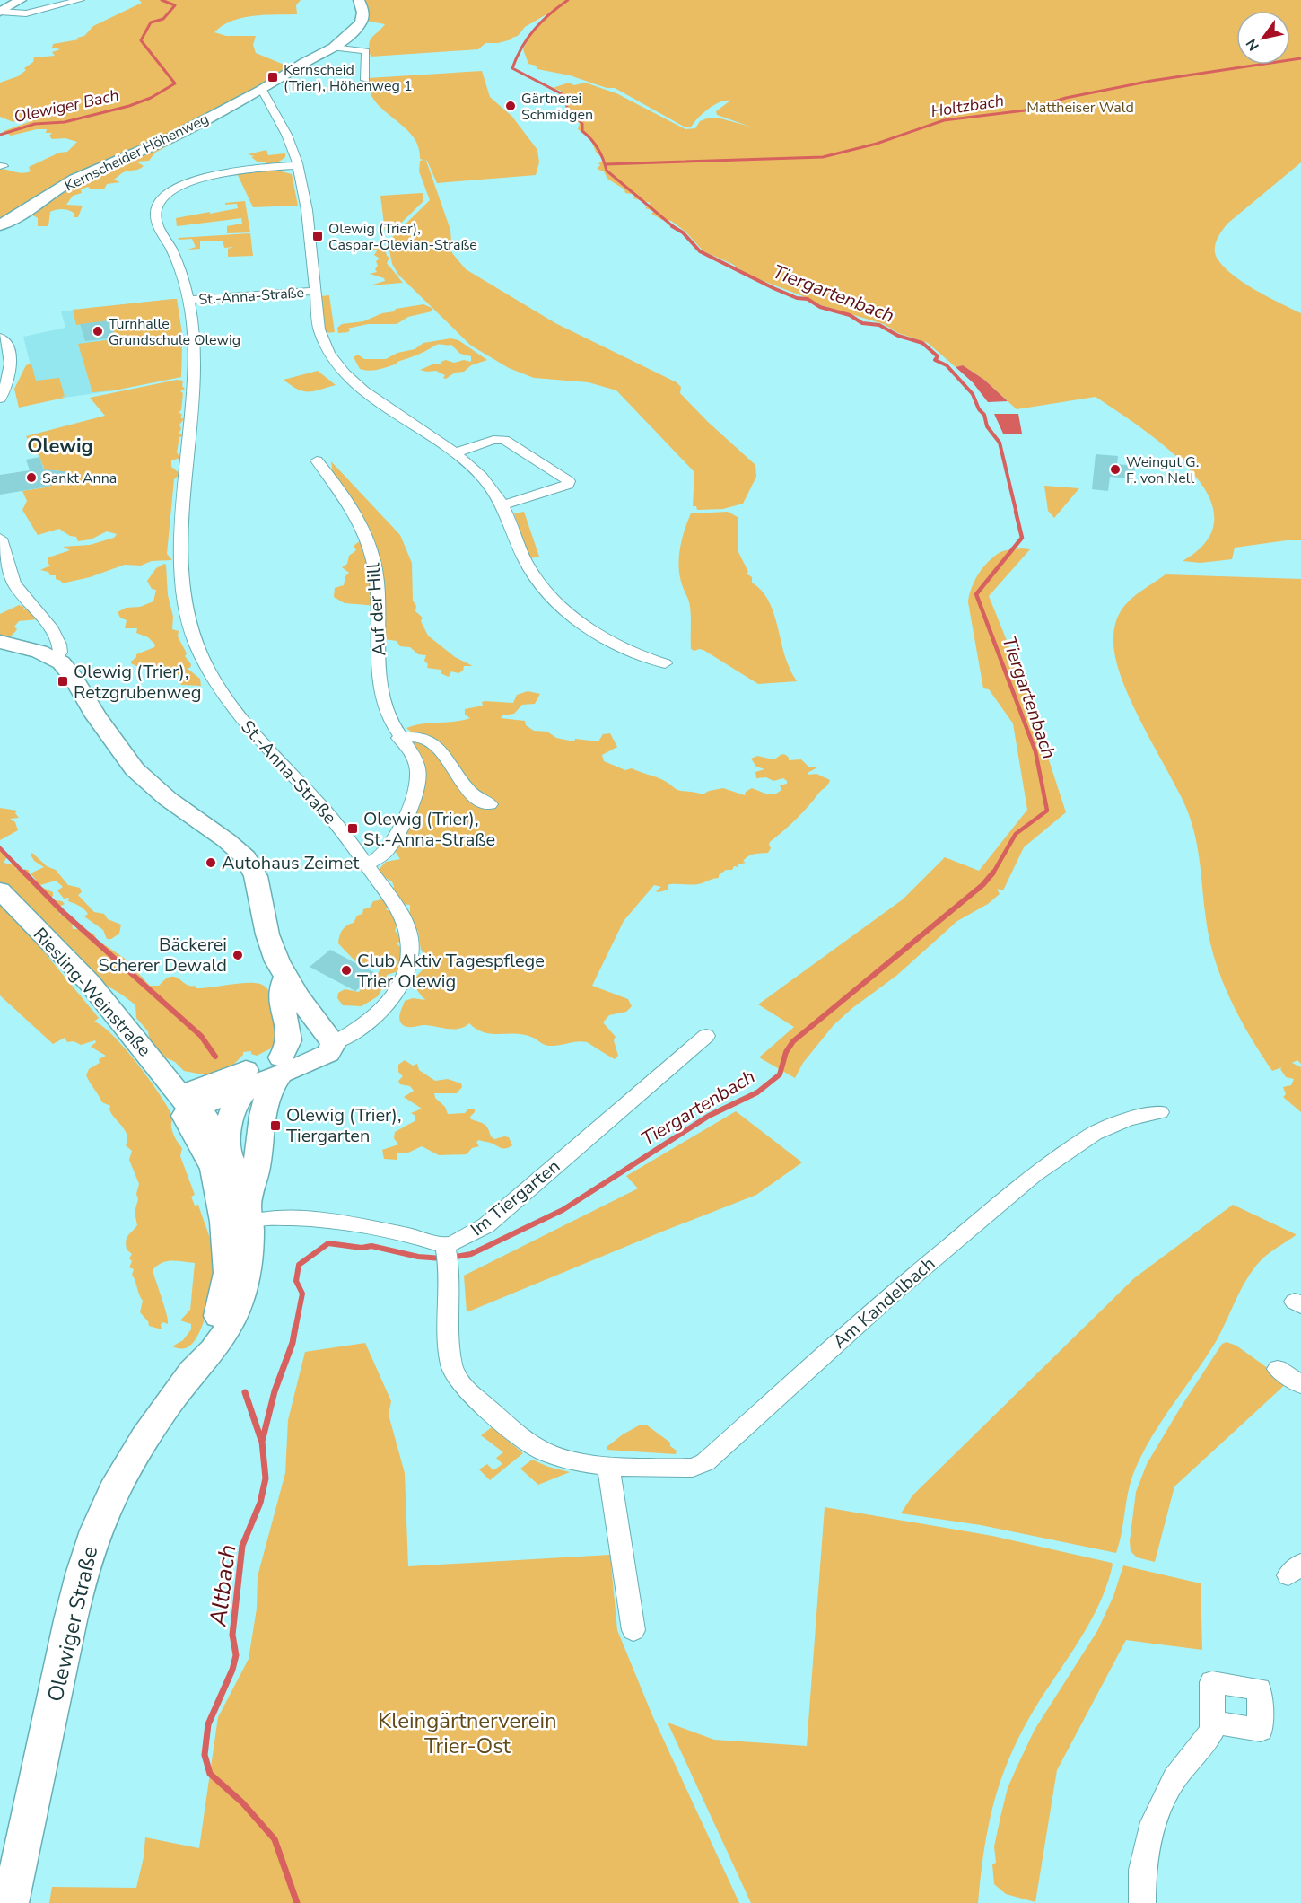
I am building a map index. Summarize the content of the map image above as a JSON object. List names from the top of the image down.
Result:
{
  "streets": {
    "street": [
      "Kernscheider Höhenweg",
      "St.-Anna-Straße",
      "Auf der Hill",
      "Riesling-Weinstraße",
      "Im Tiergarten",
      "Am Kandelbach",
      "Olewiger Straße"
    ]
  },
  "crossings": [
    ["St.-Anna-Straße", "Auf der Hill"],
    ["St.-Anna-Straße", "Riesling-Weinstraße"],
    ["St.-Anna-Straße", "Olewiger Straße"],
    ["Riesling-Weinstraße", "Olewiger Straße"],
    ["Im Tiergarten", "Am Kandelbach"]
  ],
  "districts": ["Olewig"],
  "water": [
    "Olewiger Bach",
    "Holtzbach",
    "Tiergartenbach",
    "Altbach"
  ],
  "parks": ["Mattheiser Wald", "Kleingärtnerverein Trier-Ost"],
  "places": {
    "transit": [
      "Kernscheid (Trier), Höhenweg 1",
      "Olewig (Trier), Caspar-Olevian-Straße",
      "Olewig (Trier), Retzgrubenweg",
      "Olewig (Trier), St.-Anna-Straße",
      "Olewig (Trier), Tiergarten"
    ],
    "other": [
      "Gärtnerei Schmidgen",
      "Turnhalle Grundschule Olewig",
      "Weingut G. F. von Nell",
      "Sankt Anna",
      "Autohaus Zeimet",
      "Bäckerei Scherer Dewald",
      "Club Aktiv Tagespflege Trier Olewig"
    ]
  },
  "north": "bottom left"
}
